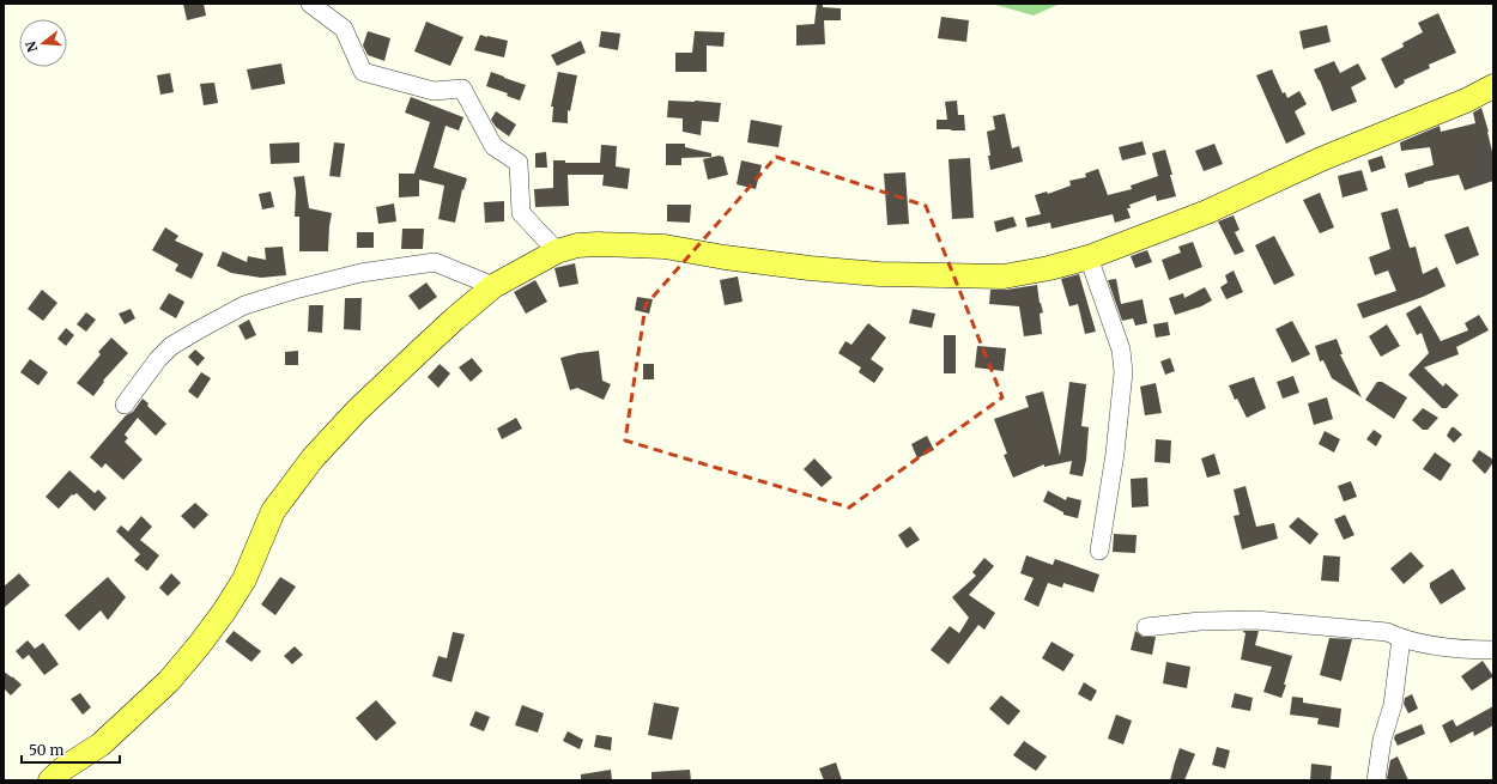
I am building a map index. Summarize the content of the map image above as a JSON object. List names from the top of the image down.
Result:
{
  "scale_bar": "50 m",
  "north": "left"
}
